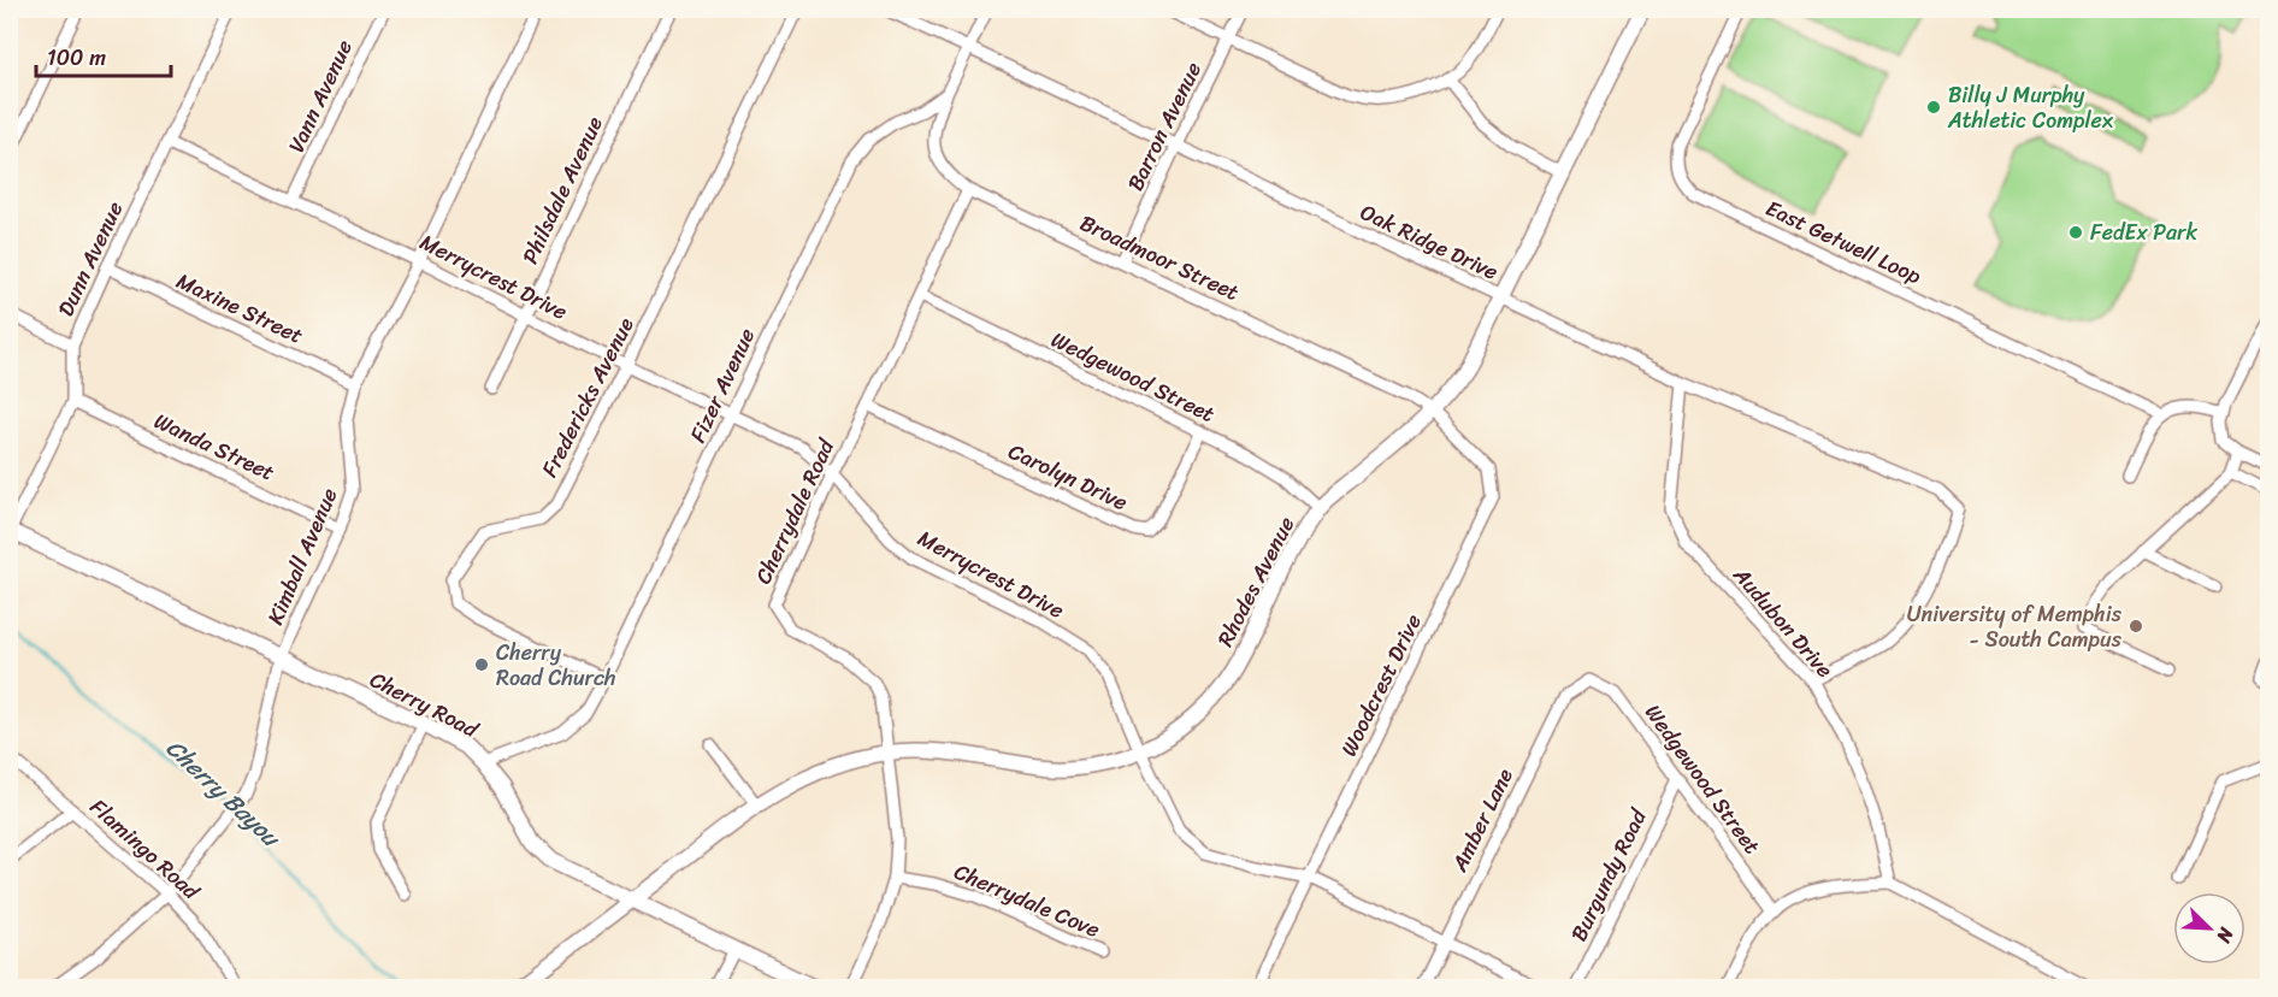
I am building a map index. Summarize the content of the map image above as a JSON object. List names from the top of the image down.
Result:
{
  "streets": {
    "main road": ["Rhodes Avenue", "Cherry Road"],
    "street": [
      "Vann Avenue",
      "Barron Avenue",
      "Philsdale Avenue",
      "Oak Ridge Drive",
      "East Getwell Loop",
      "Broadmoor Street",
      "Dunn Avenue",
      "Merrycrest Drive",
      "Maxine Street",
      "Wedgewood Street",
      "Fizer Avenue",
      "Fredericks Avenue",
      "Wanda Street",
      "Carolyn Drive",
      "Cherrydale Road",
      "Kimball Avenue",
      "Audubon Drive",
      "Woodcrest Drive",
      "Amber Lane",
      "Flamingo Road",
      "Burgundy Road",
      "Cherrydale Cove"
    ]
  },
  "crossings": [
    ["Vann Avenue", "Merrycrest Drive"],
    ["Barron Avenue", "Oak Ridge Drive"],
    ["Barron Avenue", "Broadmoor Street"],
    ["Philsdale Avenue", "Merrycrest Drive"],
    ["Oak Ridge Drive", "Rhodes Avenue"],
    ["Oak Ridge Drive", "Audubon Drive"],
    ["Broadmoor Street", "Fizer Avenue"],
    ["Broadmoor Street", "Cherrydale Road"],
    ["Broadmoor Street", "Rhodes Avenue"],
    ["Broadmoor Street", "Woodcrest Drive"],
    ["Dunn Avenue", "Merrycrest Drive"],
    ["Dunn Avenue", "Maxine Street"],
    ["Dunn Avenue", "Wanda Street"],
    ["Dunn Avenue", "Cherry Road"],
    ["Merrycrest Drive", "Fizer Avenue"],
    ["Merrycrest Drive", "Fredericks Avenue"],
    ["Merrycrest Drive", "Cherrydale Road"],
    ["Merrycrest Drive", "Kimball Avenue"],
    ["Merrycrest Drive", "Rhodes Avenue"],
    ["Merrycrest Drive", "Woodcrest Drive"],
    ["Merrycrest Drive", "Amber Lane"],
    ["Maxine Street", "Kimball Avenue"],
    ["Wedgewood Street", "Carolyn Drive"],
    ["Wedgewood Street", "Cherrydale Road"],
    ["Wedgewood Street", "Rhodes Avenue"],
    ["Wedgewood Street", "Amber Lane"],
    ["Wedgewood Street", "Burgundy Road"],
    ["Fizer Avenue", "Fredericks Avenue"],
    ["Fizer Avenue", "Cherry Road"],
    ["Wanda Street", "Kimball Avenue"],
    ["Carolyn Drive", "Cherrydale Road"],
    ["Cherrydale Road", "Rhodes Avenue"],
    ["Cherrydale Road", "Cherrydale Cove"],
    ["Kimball Avenue", "Cherry Road"],
    ["Kimball Avenue", "Flamingo Road"],
    ["Rhodes Avenue", "Woodcrest Drive"],
    ["Rhodes Avenue", "Cherry Road"]
  ],
  "water": ["Cherry Bayou"],
  "places": [
    "Billy J Murphy Athletic Complex",
    "FedEx Park",
    "University of Memphis - South Campus",
    "Cherry Road Church"
  ],
  "scale_bar": "100 m",
  "north": "bottom right"
}
